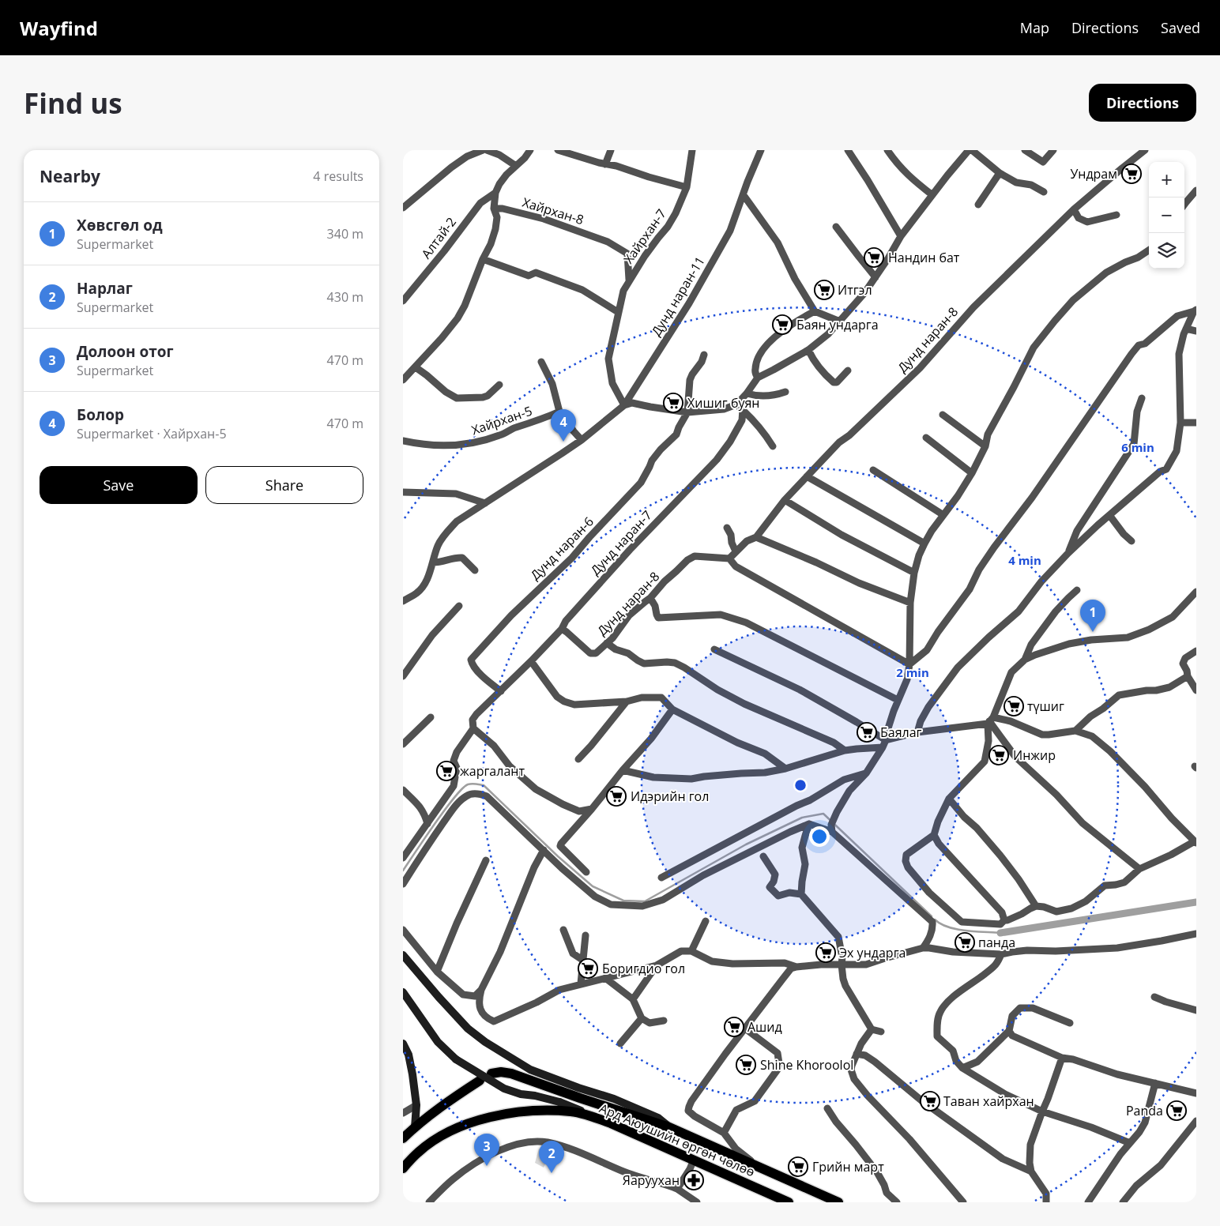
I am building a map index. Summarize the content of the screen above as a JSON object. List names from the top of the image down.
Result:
{
  "streets": {
    "main road": ["Ард Аюушийн өргөн чөлөө"],
    "street": [
      "Хайрхан-8",
      "Хайрхан-7",
      "Алтай-2",
      "Дунд наран-11",
      "Дунд наран-8",
      "Хайрхан-5",
      "Дунд наран-7",
      "Дунд наран-6"
    ]
  },
  "crossings": [
    ["Хайрхан-8", "Хайрхан-7"],
    ["Хайрхан-7", "Дунд наран-11"],
    ["Дунд наран-8", "Дунд наран-7"],
    ["Дунд наран-7", "Дунд наран-6"]
  ],
  "places": {
    "supermarket": [
      "Ундрам",
      "Нандин бат",
      "Итгэл",
      "Баян ундарга",
      "Хишиг буян",
      "түшиг",
      "Баялаг",
      "Инжир",
      "жаргалант",
      "Идэрийн гол",
      "панда",
      "Эх ундарга",
      "Боригдио гол",
      "Ашид",
      "Shine Khoroolol",
      "Таван хайрхан",
      "Panda",
      "Грийн март"
    ],
    "pharmacy": ["Яаруухан"]
  },
  "page": {
    "header": "Wayfind",
    "nav": ["Map", "Directions", "Saved"],
    "buttons": [
      "Directions",
      ["Save", "Share"]
    ],
    "title": "Find us",
    "heading": ["Nearby", "4 results"],
    "map_buttons": ["+", "−"],
    "list": [
      {
        "mark": "1",
        "name": "Хөвсгөл од",
        "note": "Supermarket",
        "value": "340 m"
      },
      {
        "mark": "2",
        "name": "Нарлаг",
        "note": "Supermarket",
        "value": "430 m"
      },
      {
        "mark": "3",
        "name": "Долоон отог",
        "note": "Supermarket",
        "value": "470 m"
      },
      {
        "mark": "4",
        "name": "Болор",
        "note": "Supermarket · Хайрхан-5",
        "value": "470 m"
      }
    ],
    "pins": [
      "4",
      "1",
      "3",
      "2"
    ]
  },
  "rings": ["6 min", "4 min", "2 min"]
}
